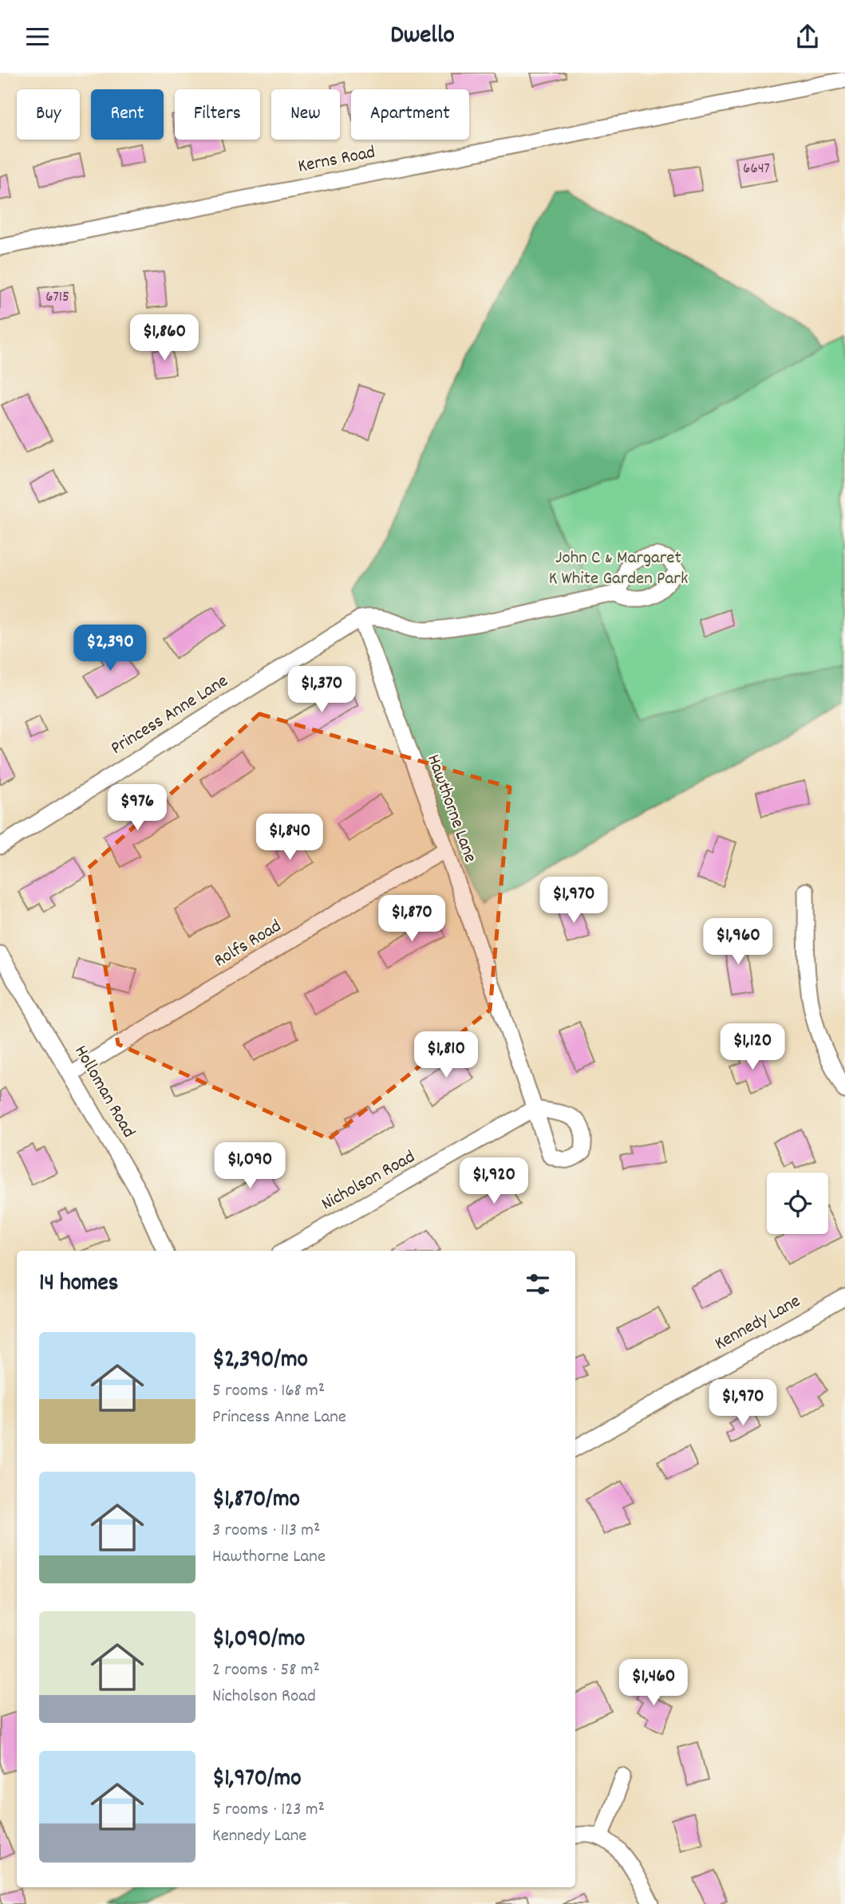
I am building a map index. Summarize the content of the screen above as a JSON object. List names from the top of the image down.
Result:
{
  "streets": {
    "street": [
      "Kerns Road",
      "Princess Anne Lane",
      "Hawthorne Lane",
      "Rolfs Road",
      "Holloman Road",
      "Nicholson Road",
      "Kennedy Lane"
    ]
  },
  "crossings": [
    ["Princess Anne Lane", "Hawthorne Lane"],
    ["Hawthorne Lane", "Rolfs Road"],
    ["Hawthorne Lane", "Nicholson Road"],
    ["Rolfs Road", "Holloman Road"]
  ],
  "parks": ["John C & Margaret K White Garden Park"],
  "house_numbers": ["6647", "6715"],
  "page": {
    "header": "Dwello",
    "chip": [
      "Buy",
      "Rent",
      "Filters",
      "New",
      "Apartment"
    ],
    "price": [
      "$1,860",
      "$2,390",
      "$1,370",
      "$976",
      "$1,840",
      "$1,970",
      "$1,870",
      "$1,960",
      "$1,120",
      "$1,810",
      "$1,090",
      "$1,920",
      "$1,970",
      "$1,460"
    ],
    "heading": "14 homes",
    "list": [
      {
        "name": "$2,390/mo",
        "note": "5 rooms · 168 m² · Princess Anne Lane"
      },
      {
        "name": "$1,870/mo",
        "note": "3 rooms · 113 m² · Hawthorne Lane"
      },
      {
        "name": "$1,090/mo",
        "note": "2 rooms · 58 m² · Nicholson Road"
      },
      {
        "name": "$1,970/mo",
        "note": "5 rooms · 123 m² · Kennedy Lane"
      }
    ]
  }
}
